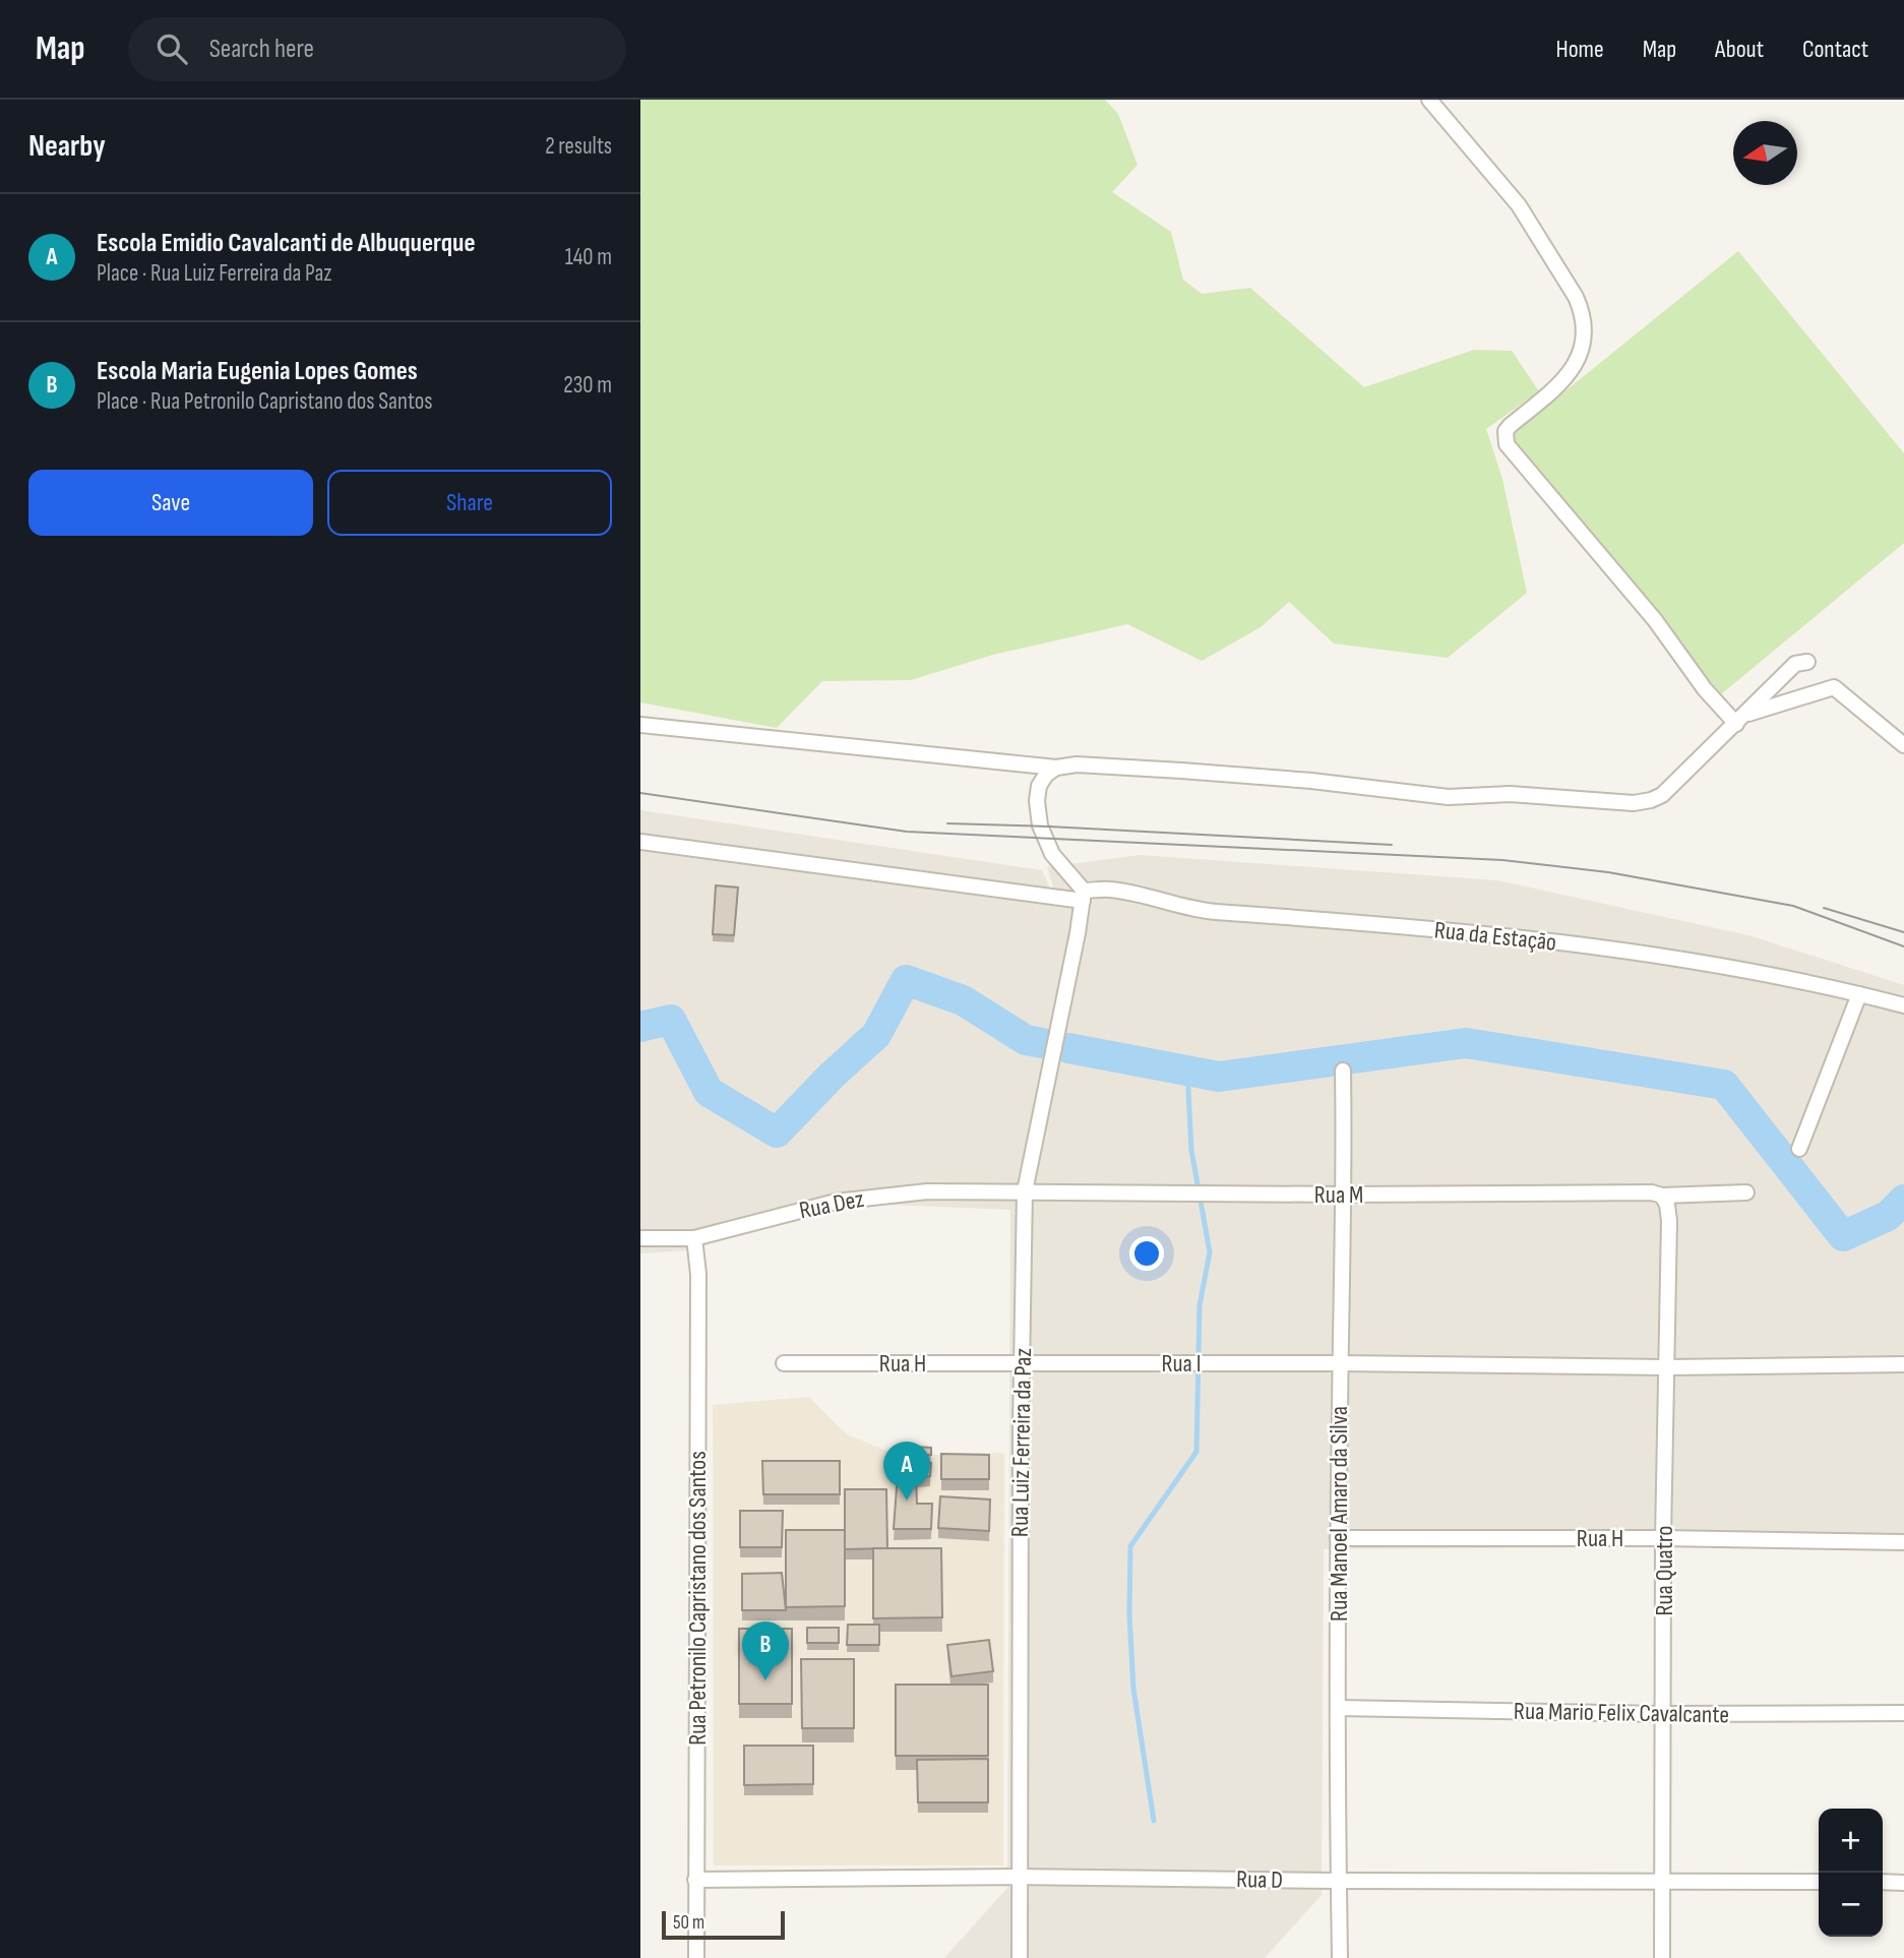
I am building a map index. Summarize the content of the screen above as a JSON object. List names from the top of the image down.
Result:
{
  "streets": {
    "street": [
      "Rua da Estação",
      "Rua M",
      "Rua Dez",
      "Rua H",
      "Rua I",
      "Rua Luiz Ferreira da Paz",
      "Rua Manoel Amaro da Silva",
      "Rua Quatro",
      "Rua Petronilo Capristano dos Santos",
      "Rua Mario Felix Cavalcante",
      "Rua D"
    ]
  },
  "crossings": [
    ["Rua da Estação", "Rua Luiz Ferreira da Paz"],
    ["Rua M", "Rua Dez"],
    ["Rua M", "Rua Luiz Ferreira da Paz"],
    ["Rua M", "Rua Manoel Amaro da Silva"],
    ["Rua M", "Rua Quatro"],
    ["Rua Dez", "Rua Luiz Ferreira da Paz"],
    ["Rua Dez", "Rua Petronilo Capristano dos Santos"],
    ["Rua H", "Rua I"],
    ["Rua H", "Rua Luiz Ferreira da Paz"],
    ["Rua H", "Rua Manoel Amaro da Silva"],
    ["Rua H", "Rua Quatro"],
    ["Rua I", "Rua Luiz Ferreira da Paz"],
    ["Rua I", "Rua Manoel Amaro da Silva"],
    ["Rua I", "Rua Quatro"],
    ["Rua Luiz Ferreira da Paz", "Rua D"],
    ["Rua Manoel Amaro da Silva", "Rua Mario Felix Cavalcante"],
    ["Rua Manoel Amaro da Silva", "Rua D"],
    ["Rua Quatro", "Rua Mario Felix Cavalcante"],
    ["Rua Quatro", "Rua D"],
    ["Rua Petronilo Capristano dos Santos", "Rua D"]
  ],
  "scale_bar": "50 m",
  "north": "left",
  "page": {
    "header": "Map",
    "search": "Search here",
    "nav": [
      "Home",
      "Map",
      "About",
      "Contact"
    ],
    "heading": ["Nearby", "2 results"],
    "list": [
      {
        "mark": "A",
        "name": "Escola Emidio Cavalcanti de Albuquerque",
        "note": "Place · Rua Luiz Ferreira da Paz",
        "value": "140 m"
      },
      {
        "mark": "B",
        "name": "Escola Maria Eugenia Lopes Gomes",
        "note": "Place · Rua Petronilo Capristano dos Santos",
        "value": "230 m"
      }
    ],
    "buttons": ["Save", "Share"],
    "pins": ["A", "B"],
    "map_buttons": ["+", "−"],
    "scale": "50 m"
  }
}
